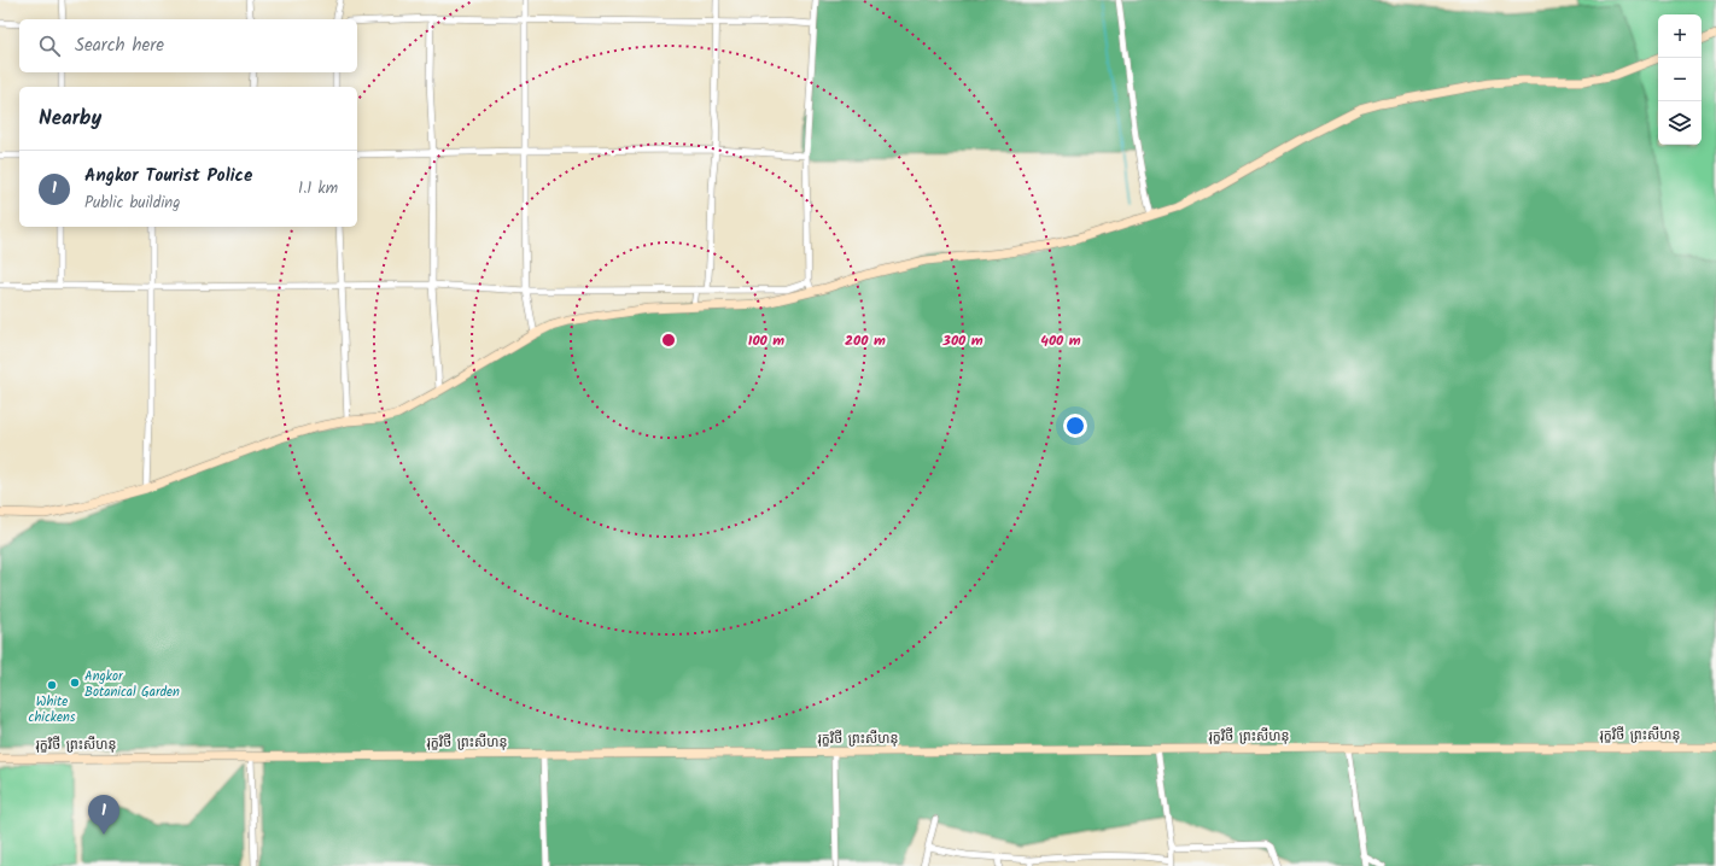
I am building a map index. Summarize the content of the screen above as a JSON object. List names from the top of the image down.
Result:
{
  "streets": {
    "main road": ["រុក្ខវិថី ព្រះសីហនុ"]
  },
  "places": ["Angkor Botanical Garden", "White chickens"],
  "page": {
    "map_buttons": ["+", "−"],
    "search": "Search here",
    "heading": "Nearby",
    "list": [
      {
        "mark": "1",
        "name": "Angkor Tourist Police",
        "note": "Public building",
        "value": "1.1 km"
      }
    ],
    "pins": "1"
  },
  "rings": [
    "100 m",
    "200 m",
    "300 m",
    "400 m"
  ]
}
